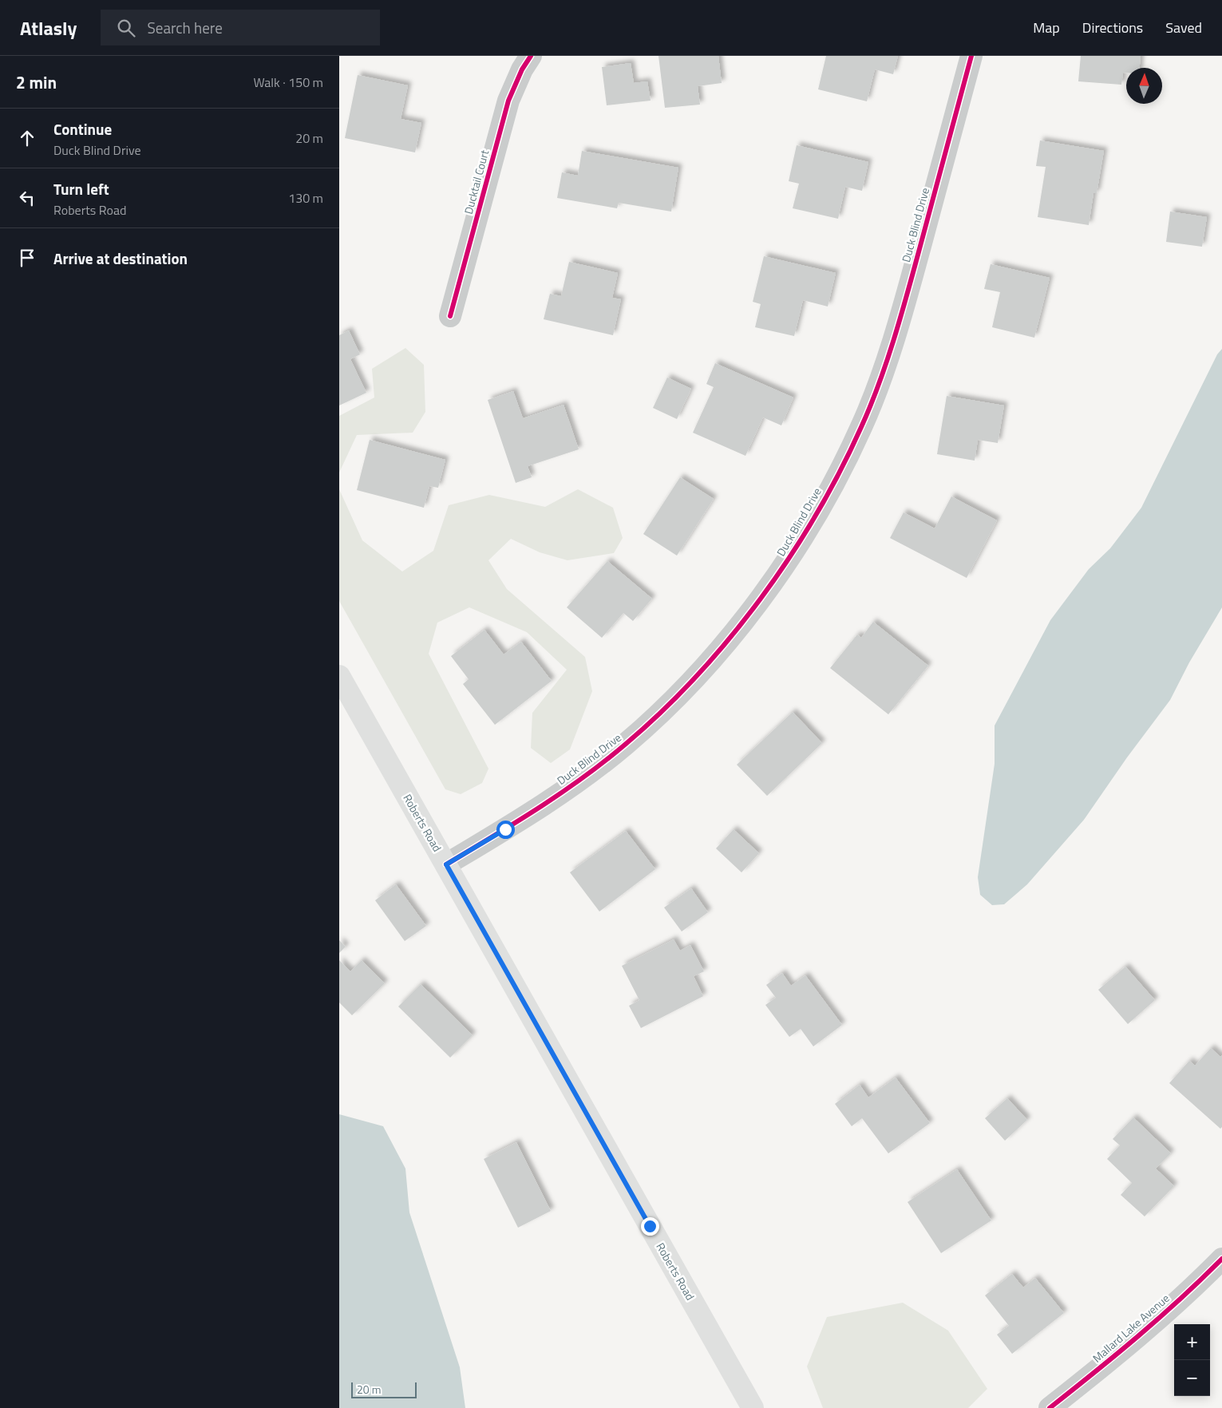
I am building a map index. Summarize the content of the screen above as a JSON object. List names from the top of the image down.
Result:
{
  "streets": {
    "main road": ["Roberts Road"],
    "street": ["Ducktail Court", "Duck Blind Drive", "Mallard Lake Avenue"]
  },
  "crossings": [
    ["Duck Blind Drive", "Roberts Road"]
  ],
  "scale_bar": "20 m",
  "north": "top",
  "page": {
    "header": "Atlasly",
    "search": "Search here",
    "nav": ["Map", "Directions", "Saved"],
    "heading": ["2 min", "Walk · 150 m"],
    "list": [
      ["Continue", "Duck Blind Drive", "20 m"],
      ["Turn left", "Roberts Road", "130 m"],
      "Arrive at destination"
    ],
    "map_buttons": ["+", "−"],
    "scale": "20 m"
  }
}
